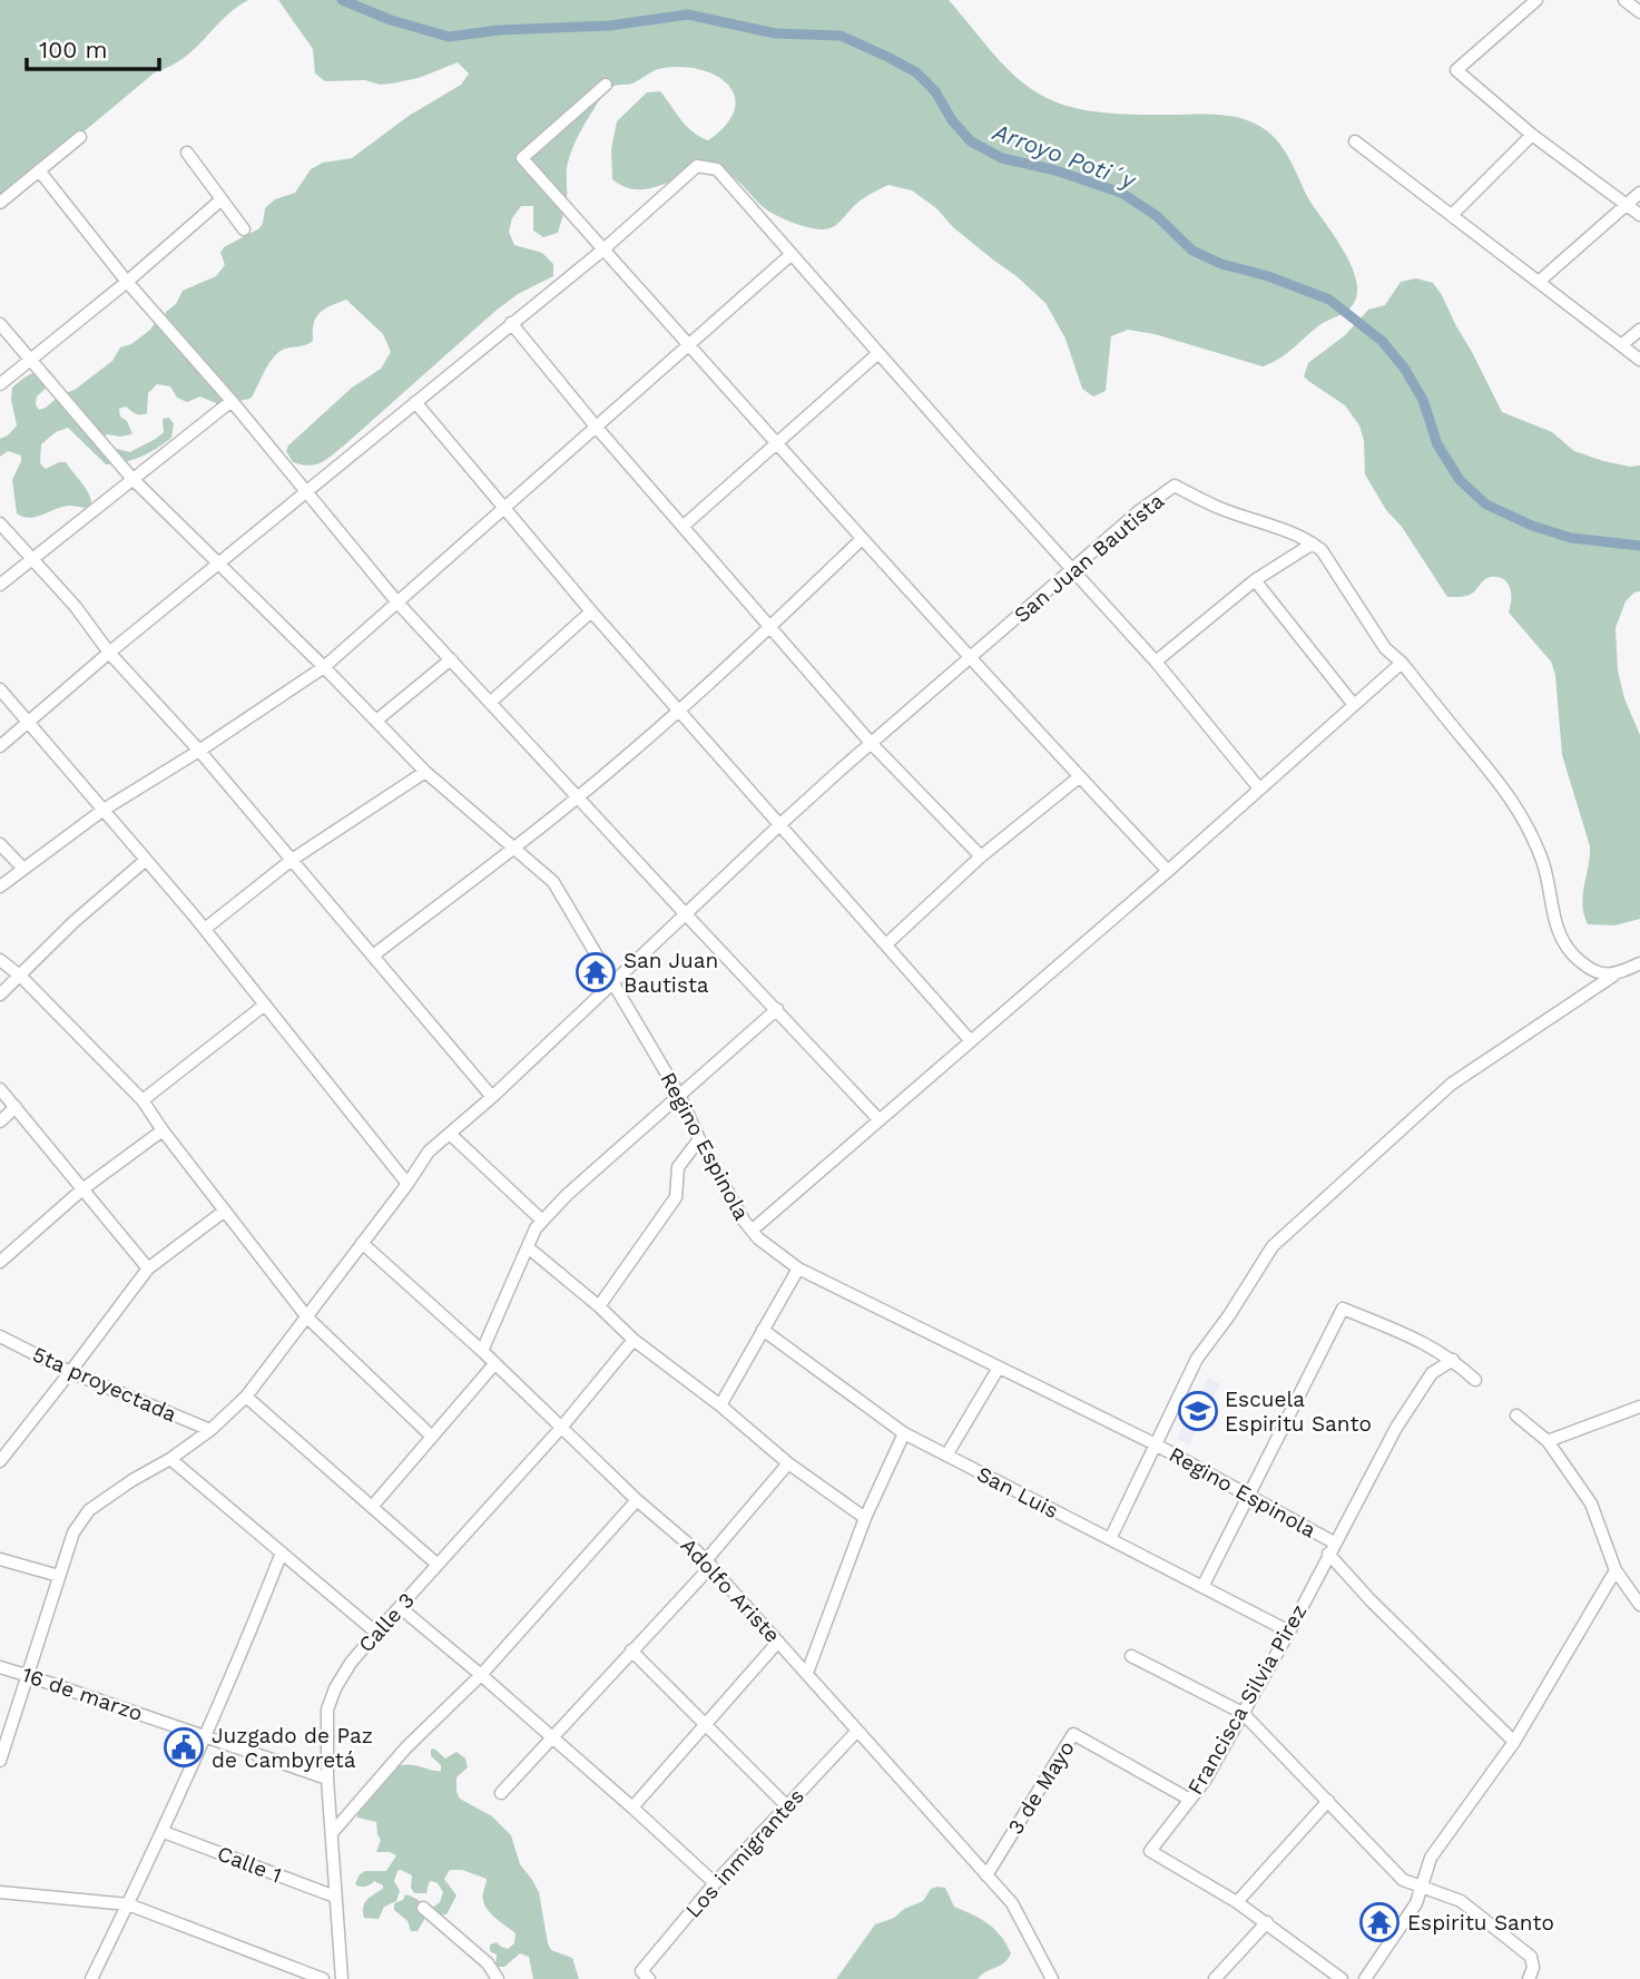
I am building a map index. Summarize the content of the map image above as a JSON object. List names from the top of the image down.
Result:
{
  "streets": {
    "street": [
      "San Juan Bautista",
      "Regino Espinola",
      "5ta proyectada",
      "San Luis",
      "Adolfo Ariste",
      "Calle 3",
      "16 de marzo",
      "Francisca Silvia Pirez",
      "3 de Mayo",
      "Los inmigrantes",
      "Calle 1"
    ]
  },
  "crossings": [
    ["San Juan Bautista", "Regino Espinola"],
    ["San Juan Bautista", "5ta proyectada"],
    ["San Juan Bautista", "Adolfo Ariste"],
    ["San Juan Bautista", "16 de marzo"],
    ["Regino Espinola", "Francisca Silvia Pirez"],
    ["San Luis", "Francisca Silvia Pirez"],
    ["Adolfo Ariste", "Calle 3"],
    ["Adolfo Ariste", "3 de Mayo"],
    ["Adolfo Ariste", "Los inmigrantes"],
    ["Calle 3", "16 de marzo"],
    ["Calle 3", "Calle 1"],
    ["Francisca Silvia Pirez", "3 de Mayo"]
  ],
  "water": ["Arroyo Poti´y"],
  "places": {
    "temple": ["San Juan Bautista", "Espiritu Santo"],
    "school or university": ["Escuela Espiritu Santo"],
    "public building": ["Juzgado de Paz de Cambyretá"]
  },
  "scale_bar": "100 m"
}
